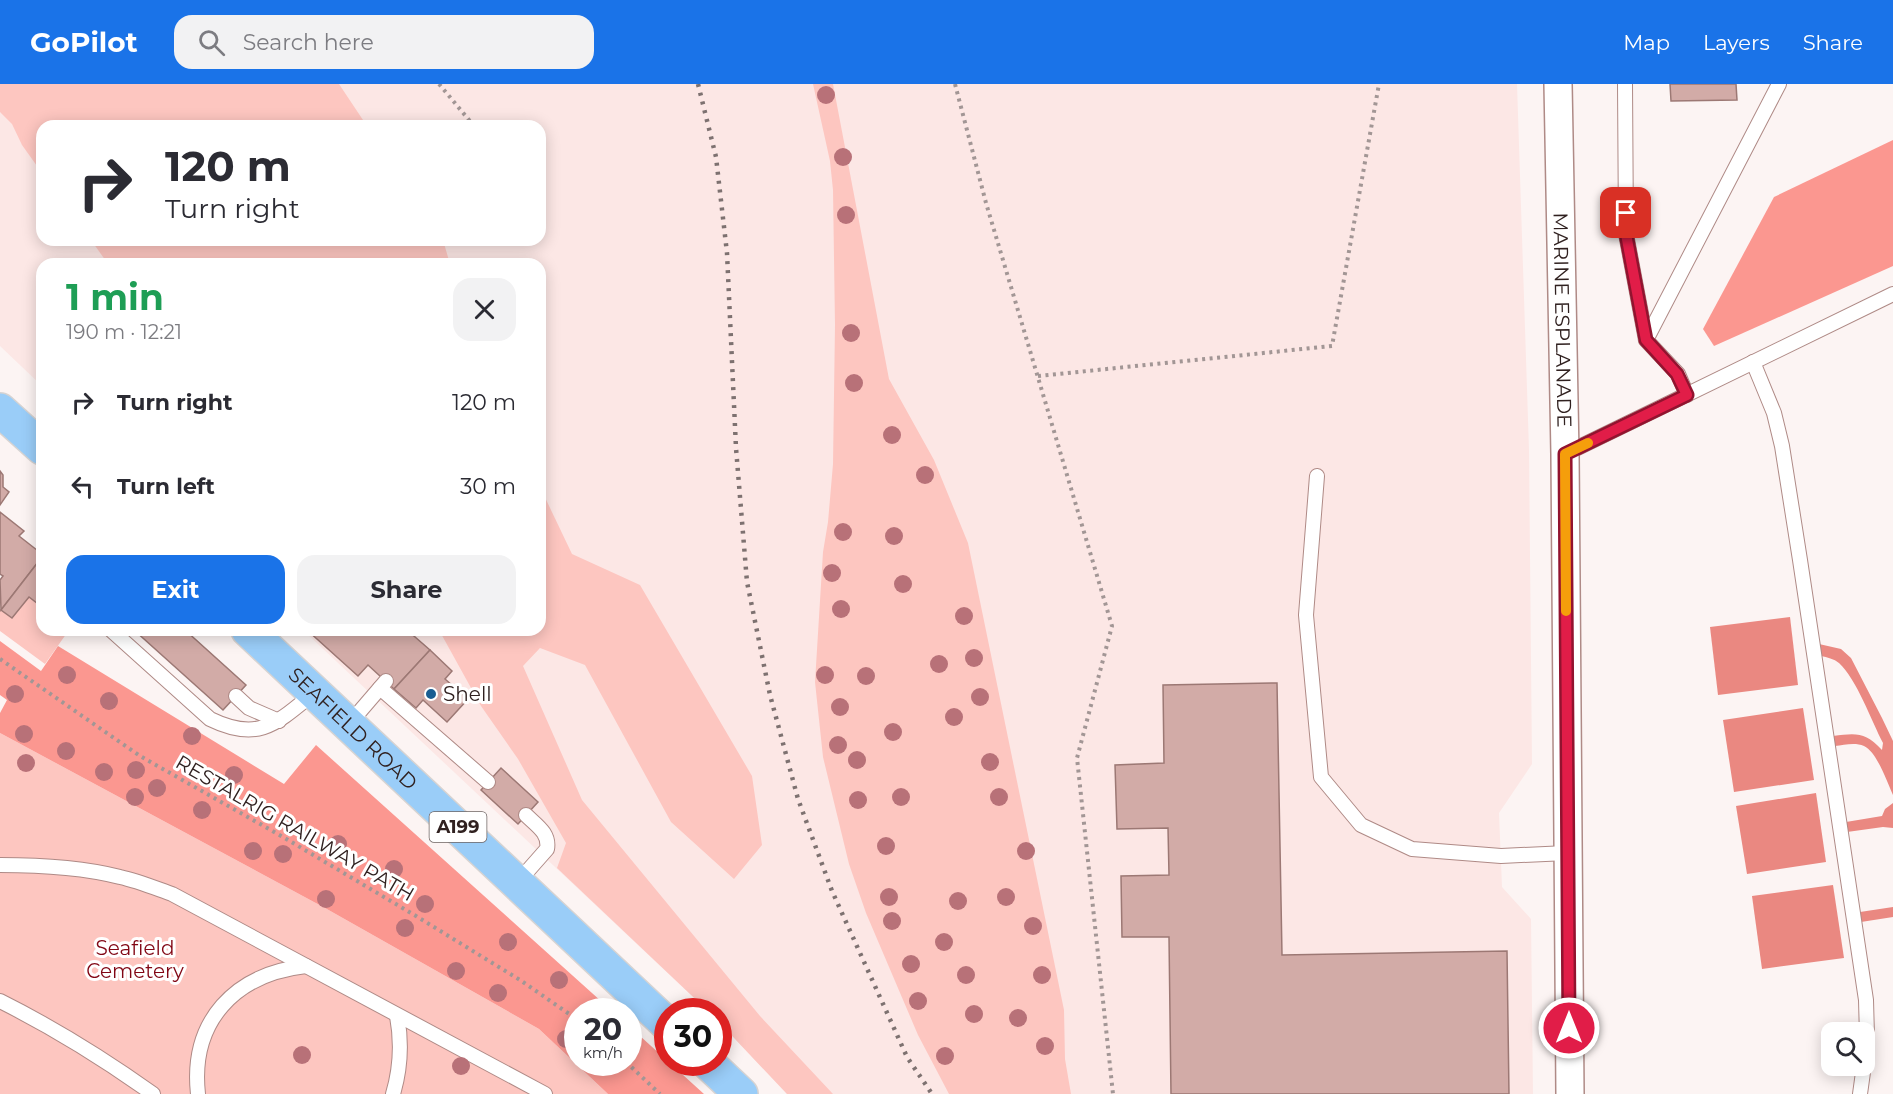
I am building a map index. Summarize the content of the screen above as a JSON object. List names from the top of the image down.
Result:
{
  "streets": {
    "main road": ["SEAFIELD ROAD", "A199"],
    "street": ["MARINE ESPLANADE"],
    "path": ["RESTALRIG RAILWAY PATH"]
  },
  "parks": ["Seafield Cemetery"],
  "places": ["Shell"],
  "page": {
    "header": "GoPilot",
    "search": "Search here",
    "nav": ["Map", "Layers", "Share"],
    "turn": ["120 m", "Turn right"],
    "heading": ["1 min", "190 m · 12:21"],
    "list": [
      {
        "name": "Turn right",
        "value": "120 m"
      },
      {
        "name": "Turn left",
        "value": "30 m"
      }
    ],
    "buttons": ["Exit", "Share"],
    "speed": "20 km/h",
    "limit": "30"
  }
}
